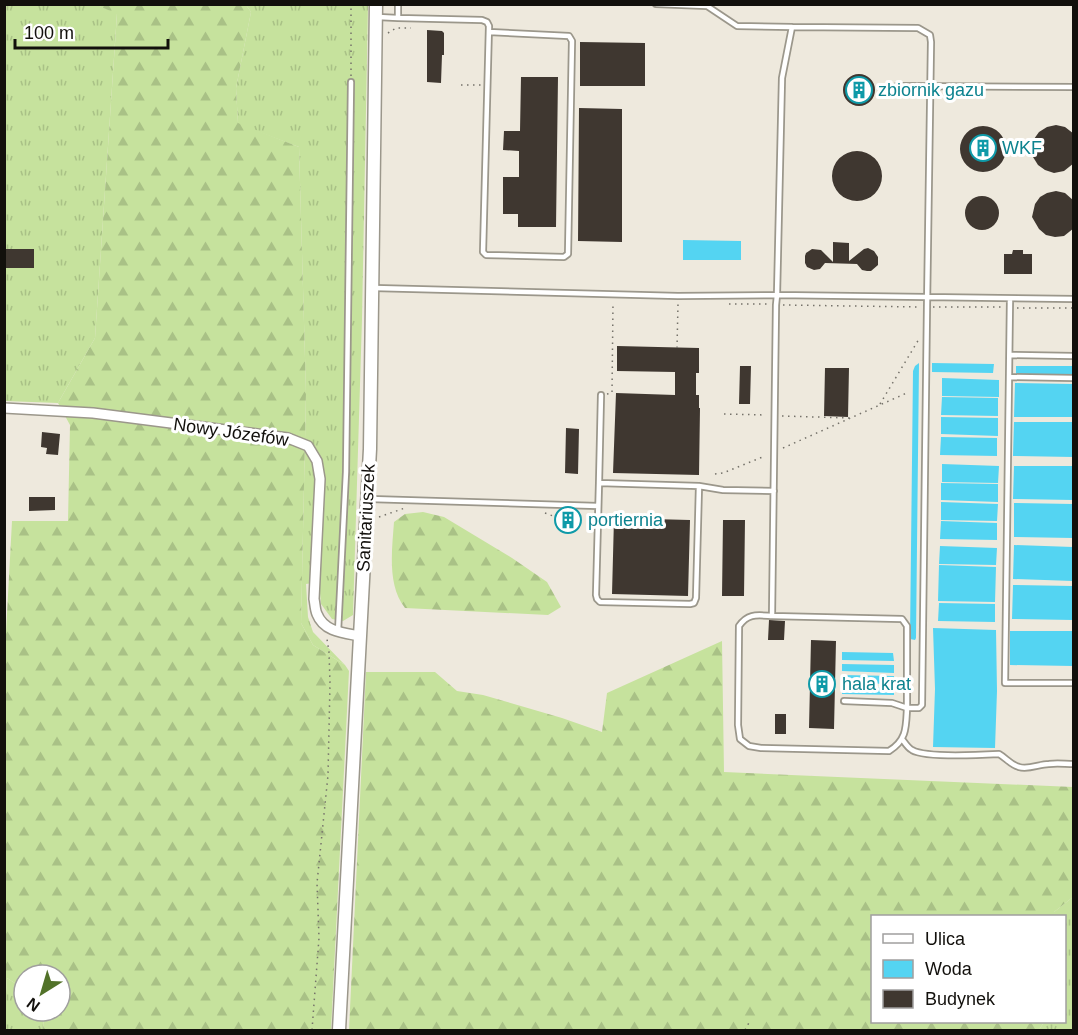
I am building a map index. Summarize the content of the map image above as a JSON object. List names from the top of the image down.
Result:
{
  "streets": {
    "street": ["Nowy Józefów", "Sanitariuszek"]
  },
  "places": {
    "building": [
      "zbiornik gazu",
      "WKF",
      "portiernia",
      "hala krat"
    ]
  },
  "legend": ["Ulica", "Woda", "Budynek"],
  "scale_bar": "100 m",
  "north": "bottom left"
}
